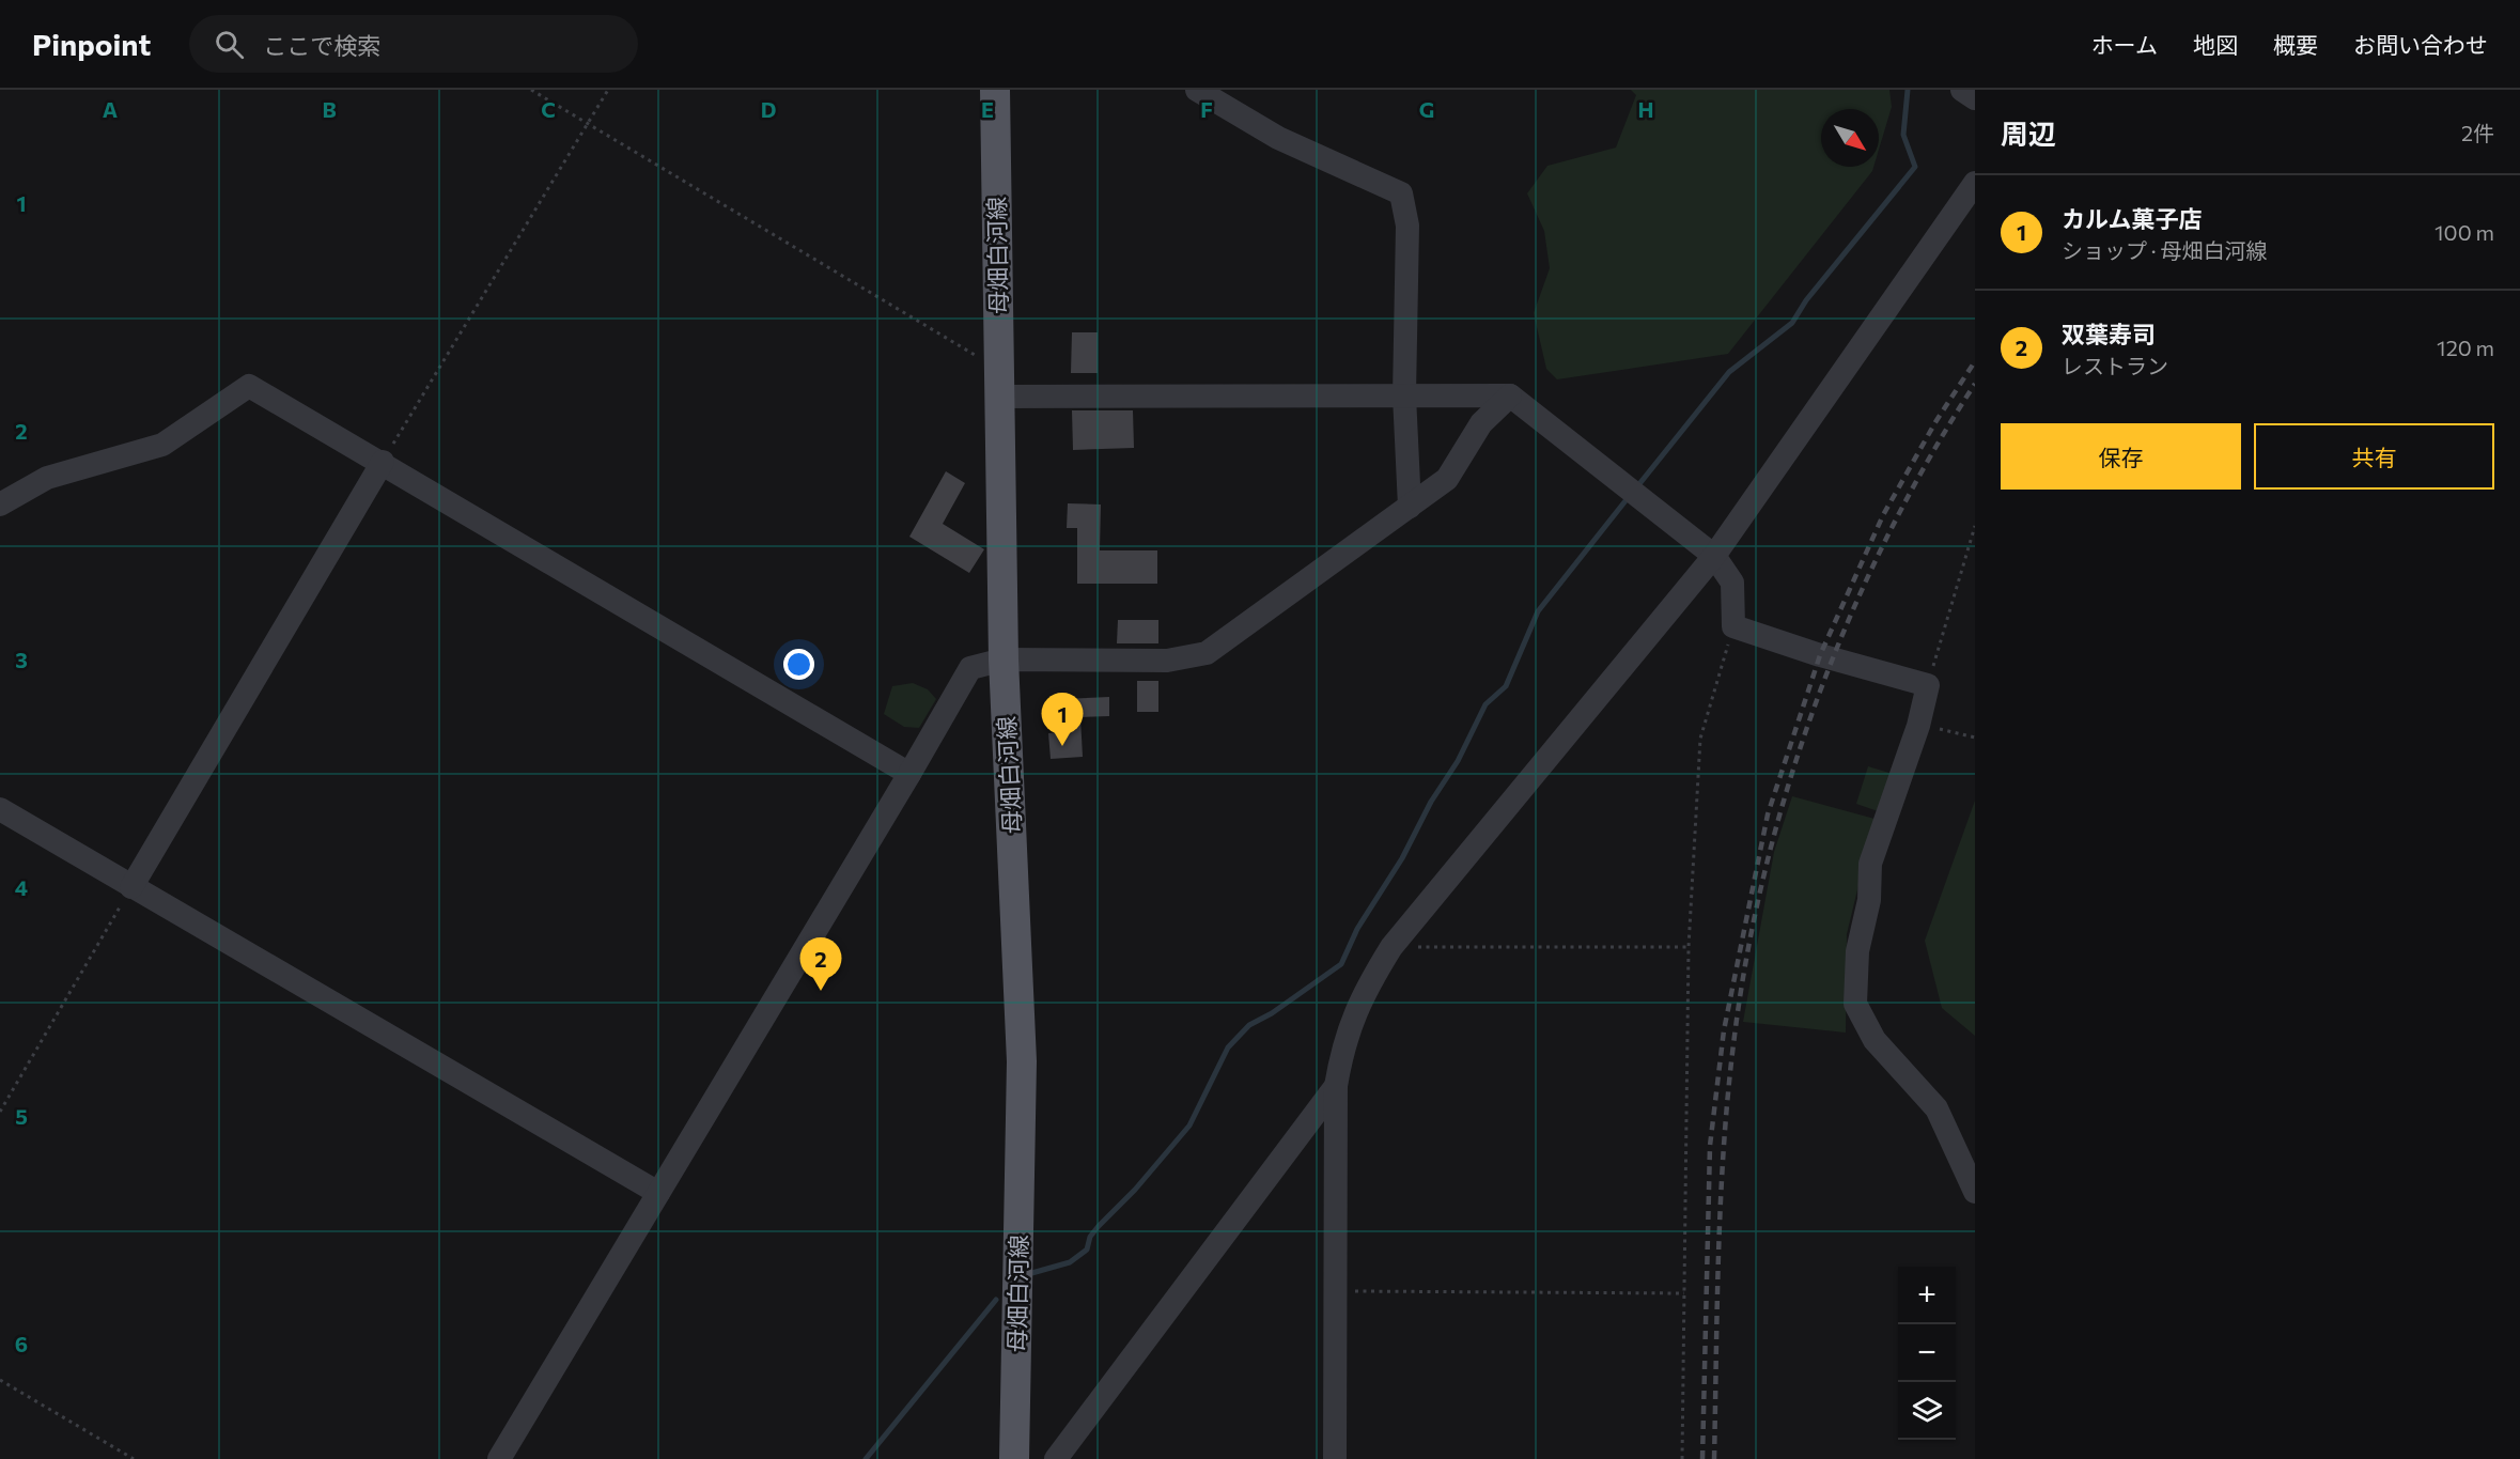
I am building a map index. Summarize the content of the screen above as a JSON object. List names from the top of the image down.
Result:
{
  "streets": {
    "main road": ["母畑白河線"]
  },
  "north": "bottom right",
  "page": {
    "header": "Pinpoint",
    "search": "ここで検索",
    "nav": [
      "ホーム",
      "地図",
      "概要",
      "お問い合わせ"
    ],
    "heading": ["周辺", "2件"],
    "list": [
      {
        "mark": "1",
        "name": "カルム菓子店",
        "note": "ショップ · 母畑白河線",
        "value": "100 m"
      },
      {
        "mark": "2",
        "name": "双葉寿司",
        "note": "レストラン",
        "value": "120 m"
      }
    ],
    "buttons": ["保存", "共有"],
    "pins": ["1", "2"],
    "map_buttons": ["+", "−"]
  },
  "grid": {
    "columns": [
      "A",
      "B",
      "C",
      "D",
      "E",
      "F",
      "G",
      "H"
    ],
    "rows": [
      "1",
      "2",
      "3",
      "4",
      "5",
      "6"
    ]
  }
}
